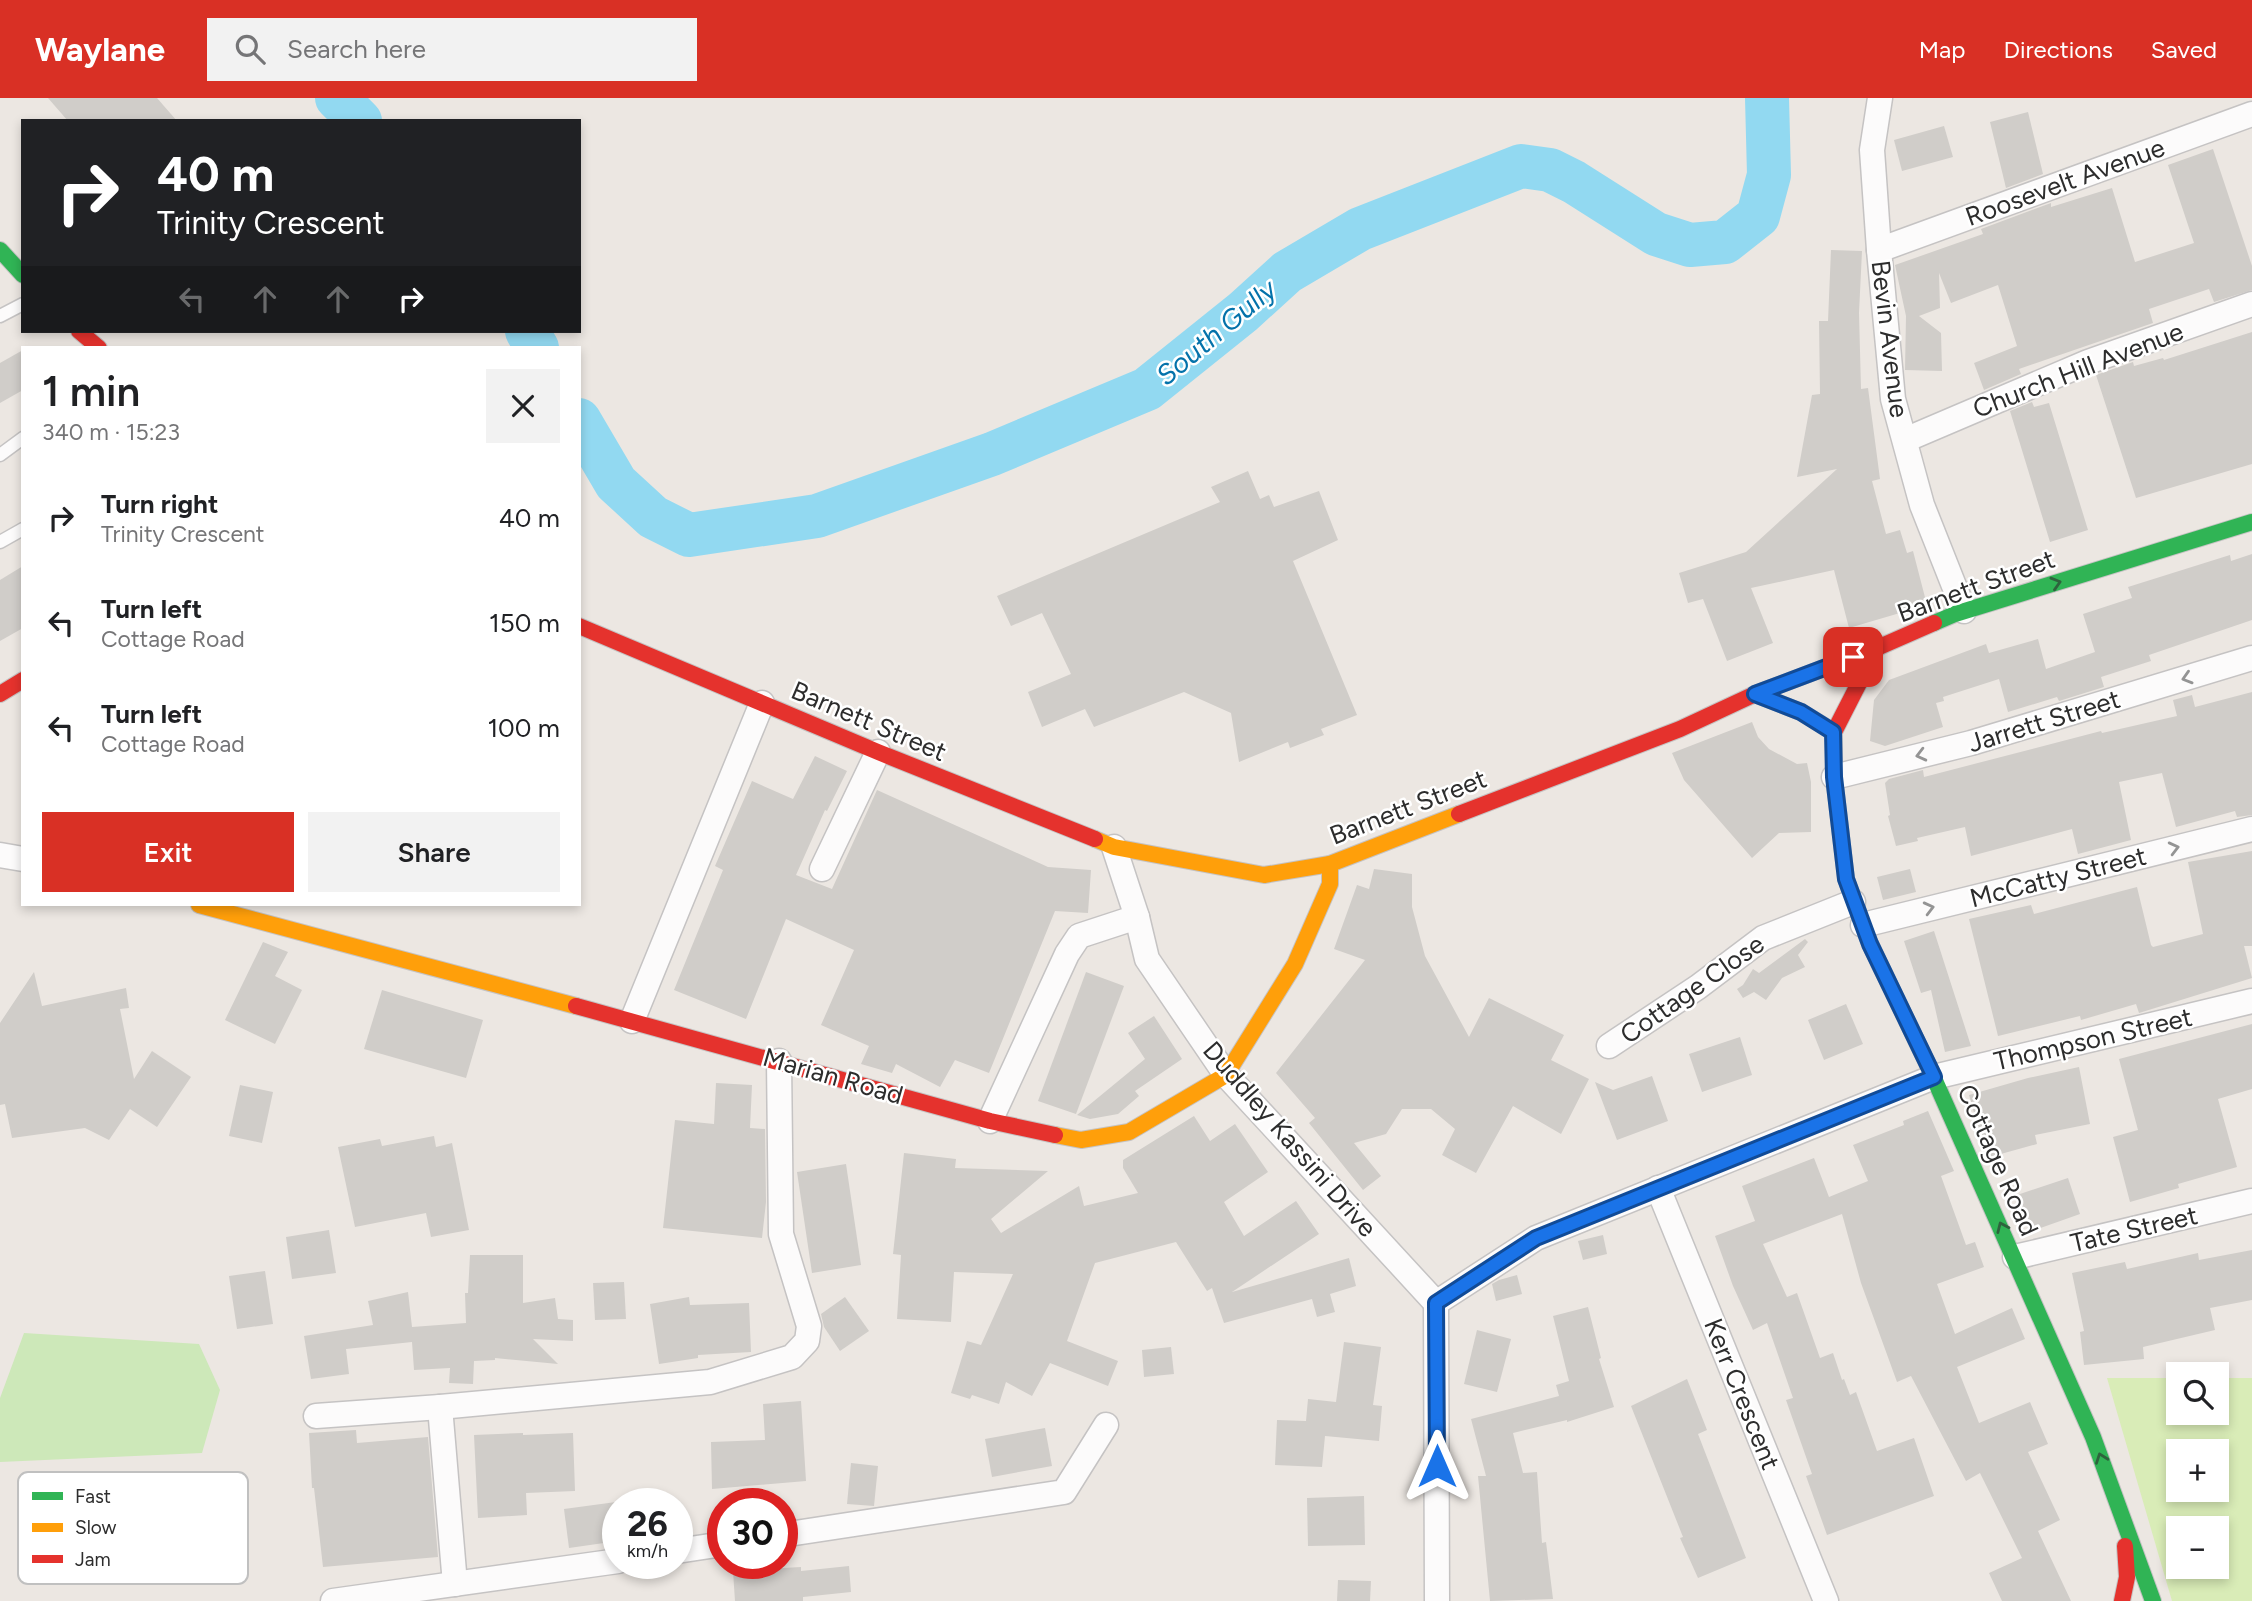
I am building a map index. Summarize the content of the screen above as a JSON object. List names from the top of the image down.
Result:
{
  "streets": {
    "main road": ["Barnett Street", "Marian Road", "Cottage Road"],
    "street": [
      "Roosevelt Avenue",
      "Bevin Avenue",
      "Church Hill Avenue",
      "Jarrett Street",
      "McCatty Street",
      "Cottage Close",
      "Thompson Street",
      "Duddley Kassini Drive",
      "Tate Street",
      "Kerr Crescent"
    ]
  },
  "crossings": [
    ["Roosevelt Avenue", "Bevin Avenue"],
    ["Bevin Avenue", "Church Hill Avenue"],
    ["Bevin Avenue", "Barnett Street"],
    ["Barnett Street", "Marian Road"],
    ["Barnett Street", "Duddley Kassini Drive"],
    ["Barnett Street", "Cottage Road"],
    ["Jarrett Street", "Cottage Road"],
    ["McCatty Street", "Cottage Road"],
    ["Cottage Close", "Cottage Road"],
    ["Thompson Street", "Duddley Kassini Drive"],
    ["Thompson Street", "Cottage Road"],
    ["Thompson Street", "Kerr Crescent"],
    ["Marian Road", "Duddley Kassini Drive"],
    ["Cottage Road", "Tate Street"]
  ],
  "one_way": ["Jarrett Street", "McCatty Street", "Cottage Road"],
  "water": ["South Gully"],
  "legend": ["Fast", "Slow", "Jam"],
  "page": {
    "header": "Waylane",
    "search": "Search here",
    "nav": ["Map", "Directions", "Saved"],
    "turn": ["40 m", "Trinity Crescent"],
    "heading": ["1 min", "340 m · 15:23"],
    "list": [
      {
        "name": "Turn right",
        "note": "Trinity Crescent",
        "value": "40 m"
      },
      {
        "name": "Turn left",
        "note": "Cottage Road",
        "value": "150 m"
      },
      {
        "name": "Turn left",
        "note": "Cottage Road",
        "value": "100 m"
      }
    ],
    "buttons": ["Exit", "Share"],
    "map_buttons": ["+", "−"],
    "speed": "26 km/h",
    "limit": "30"
  }
}
